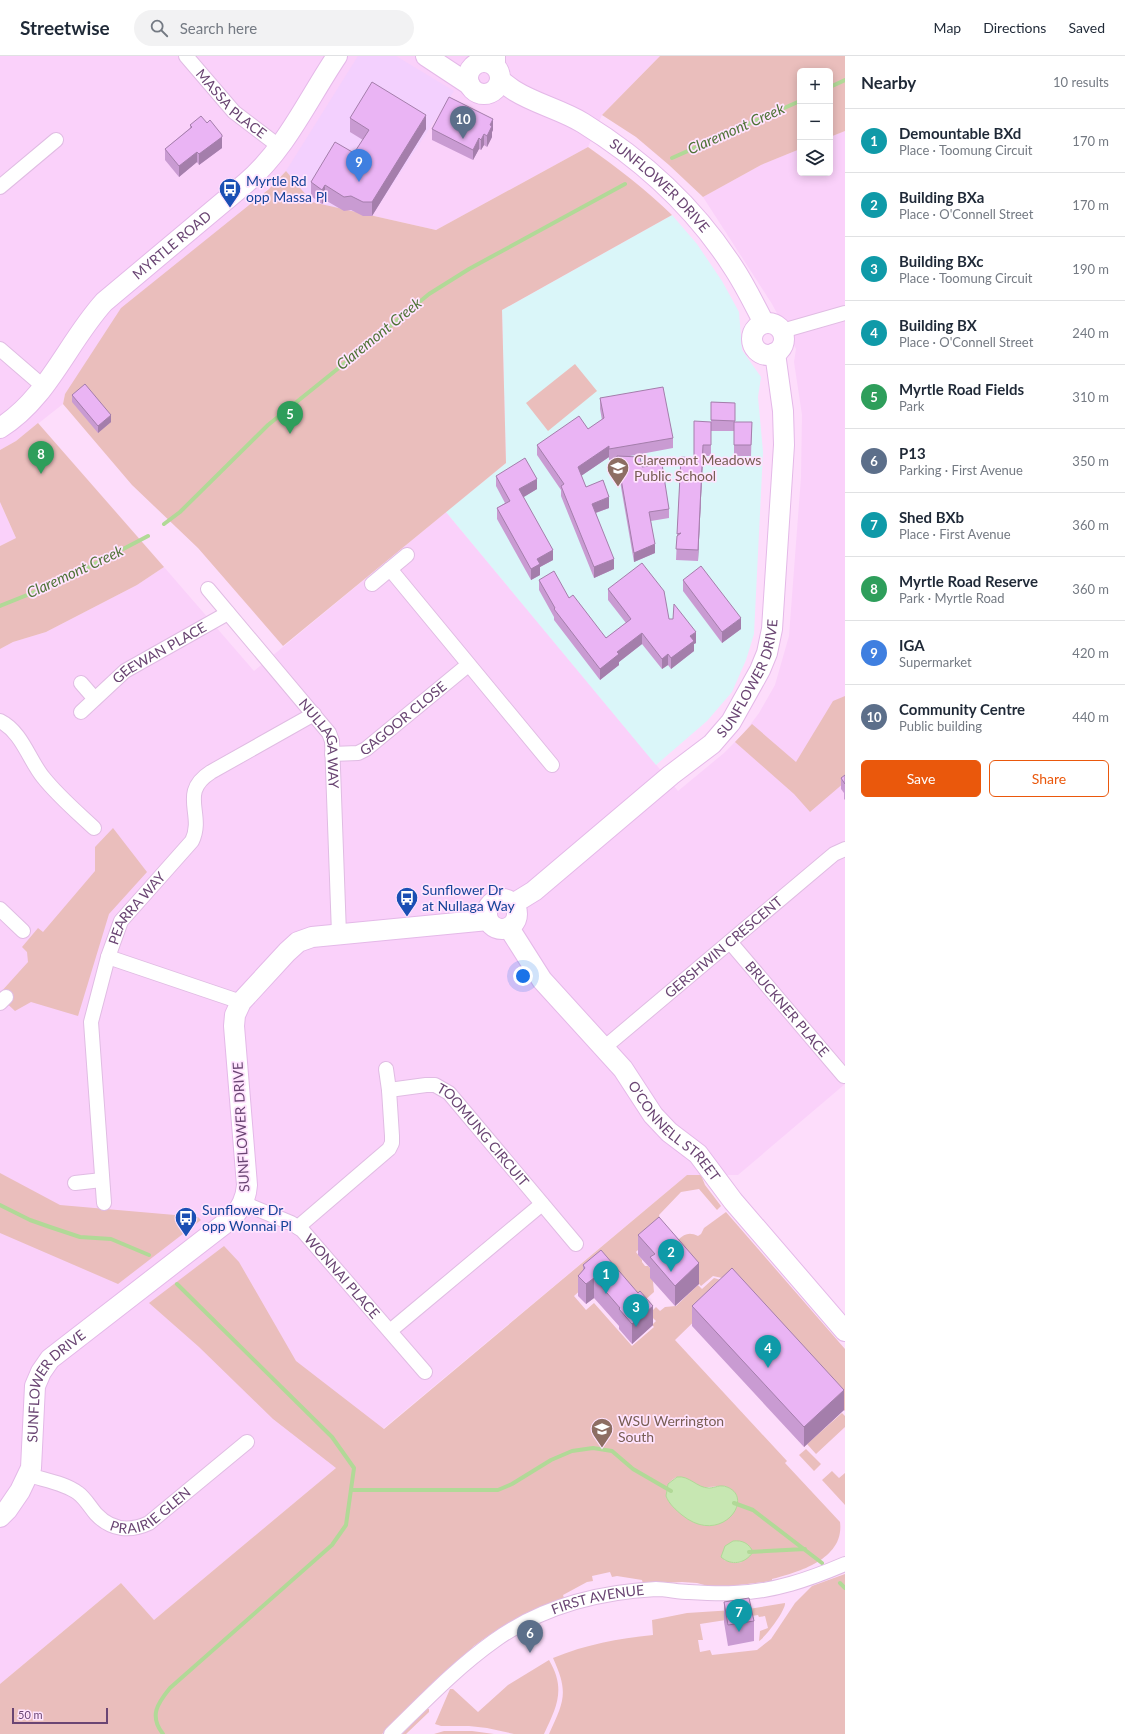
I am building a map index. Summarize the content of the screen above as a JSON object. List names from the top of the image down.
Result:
{
  "streets": {
    "street": [
      "MASSA PLACE",
      "SUNFLOWER DRIVE",
      "MYRTLE ROAD",
      "GEEWAN PLACE",
      "GAGOOR CLOSE",
      "NULLAGA WAY",
      "PEARRA WAY",
      "GERSHWIN CRESCENT",
      "BRUCKNER PLACE",
      "O'CONNELL STREET",
      "TOOMUNG CIRCUIT",
      "WONNAI PLACE",
      "PRAIRIE GLEN",
      "FIRST AVENUE"
    ]
  },
  "crossings": [
    ["MASSA PLACE", "MYRTLE ROAD"],
    ["SUNFLOWER DRIVE", "NULLAGA WAY"],
    ["SUNFLOWER DRIVE", "O'CONNELL STREET"],
    ["SUNFLOWER DRIVE", "WONNAI PLACE"],
    ["SUNFLOWER DRIVE", "PRAIRIE GLEN"],
    ["GEEWAN PLACE", "NULLAGA WAY"],
    ["GAGOOR CLOSE", "NULLAGA WAY"],
    ["NULLAGA WAY", "PEARRA WAY"],
    ["GERSHWIN CRESCENT", "BRUCKNER PLACE"],
    ["GERSHWIN CRESCENT", "O'CONNELL STREET"]
  ],
  "water": ["Claremont Creek"],
  "places": {
    "bus stop": ["Myrtle Rd opp Massa Pl", "Sunflower Dr at Nullaga Way", "Sunflower Dr opp Wonnai Pl"],
    "school or university": ["Claremont Meadows Public School", "WSU Werrington South"]
  },
  "scale_bar": "50 m",
  "page": {
    "header": "Streetwise",
    "search": "Search here",
    "nav": ["Map", "Directions", "Saved"],
    "heading": ["Nearby", "10 results"],
    "map_buttons": ["+", "−"],
    "pins": [
      "10",
      "9",
      "5",
      "8",
      "2",
      "1",
      "3",
      "4",
      "7",
      "6"
    ],
    "list": [
      {
        "mark": "1",
        "name": "Demountable BXd",
        "note": "Place · Toomung Circuit",
        "value": "170 m"
      },
      {
        "mark": "2",
        "name": "Building BXa",
        "note": "Place · O'Connell Street",
        "value": "170 m"
      },
      {
        "mark": "3",
        "name": "Building BXc",
        "note": "Place · Toomung Circuit",
        "value": "190 m"
      },
      {
        "mark": "4",
        "name": "Building BX",
        "note": "Place · O'Connell Street",
        "value": "240 m"
      },
      {
        "mark": "5",
        "name": "Myrtle Road Fields",
        "note": "Park",
        "value": "310 m"
      },
      {
        "mark": "6",
        "name": "P13",
        "note": "Parking · First Avenue",
        "value": "350 m"
      },
      {
        "mark": "7",
        "name": "Shed BXb",
        "note": "Place · First Avenue",
        "value": "360 m"
      },
      {
        "mark": "8",
        "name": "Myrtle Road Reserve",
        "note": "Park · Myrtle Road",
        "value": "360 m"
      },
      {
        "mark": "9",
        "name": "IGA",
        "note": "Supermarket",
        "value": "420 m"
      },
      {
        "mark": "10",
        "name": "Community Centre",
        "note": "Public building",
        "value": "440 m"
      }
    ],
    "buttons": ["Save", "Share"],
    "scale": "50 m"
  }
}
